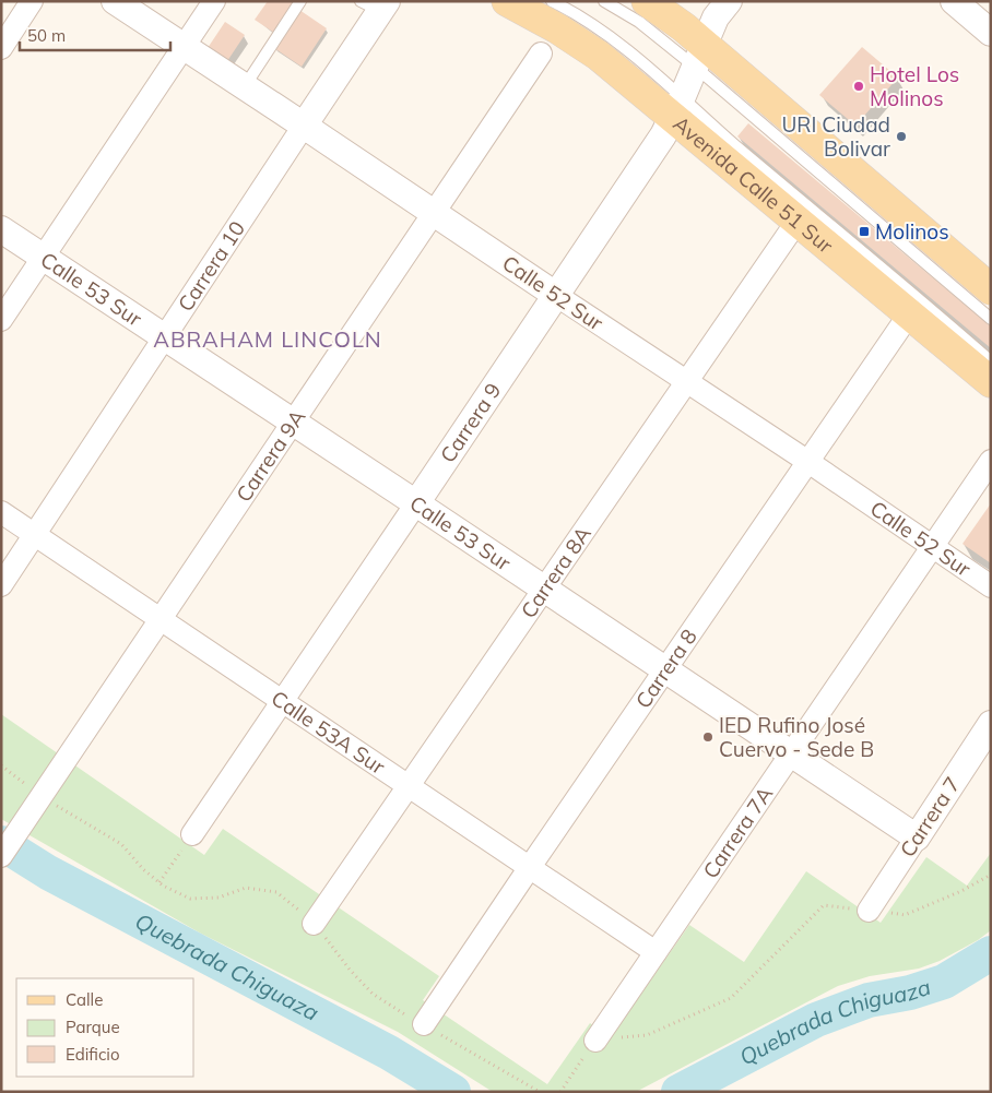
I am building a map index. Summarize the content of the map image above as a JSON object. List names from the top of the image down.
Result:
{
  "streets": {
    "main road": ["Avenida Calle 51 Sur"],
    "street": [
      "Carrera 10",
      "Calle 53 Sur",
      "Calle 52 Sur",
      "Carrera 9",
      "Carrera 9A",
      "Carrera 8A",
      "Carrera 8",
      "Calle 53A Sur",
      "Carrera 7",
      "Carrera 7A"
    ]
  },
  "crossings": [
    ["Avenida Calle 51 Sur", "Carrera 9"],
    ["Avenida Calle 51 Sur", "Carrera 8A"],
    ["Avenida Calle 51 Sur", "Carrera 8"],
    ["Carrera 10", "Calle 53 Sur"],
    ["Carrera 10", "Calle 52 Sur"],
    ["Carrera 10", "Calle 53A Sur"],
    ["Calle 53 Sur", "Carrera 9"],
    ["Calle 53 Sur", "Carrera 9A"],
    ["Calle 53 Sur", "Carrera 8A"],
    ["Calle 53 Sur", "Carrera 8"],
    ["Calle 53 Sur", "Carrera 7"],
    ["Calle 53 Sur", "Carrera 7A"],
    ["Calle 52 Sur", "Carrera 9"],
    ["Calle 52 Sur", "Carrera 9A"],
    ["Calle 52 Sur", "Carrera 8A"],
    ["Calle 52 Sur", "Carrera 8"],
    ["Calle 52 Sur", "Carrera 7A"],
    ["Carrera 9", "Calle 53A Sur"],
    ["Carrera 9A", "Calle 53A Sur"],
    ["Carrera 8A", "Calle 53A Sur"],
    ["Carrera 8", "Calle 53A Sur"],
    ["Calle 53A Sur", "Carrera 7A"]
  ],
  "districts": ["ABRAHAM LINCOLN"],
  "water": ["Quebrada Chiguaza"],
  "places": {
    "other": ["Hotel Los Molinos", "URI Ciudad Bolivar", "IED Rufino José Cuervo - Sede B"],
    "transit": ["Molinos"]
  },
  "legend": ["Calle", "Parque", "Edificio"],
  "scale_bar": "50 m"
}
